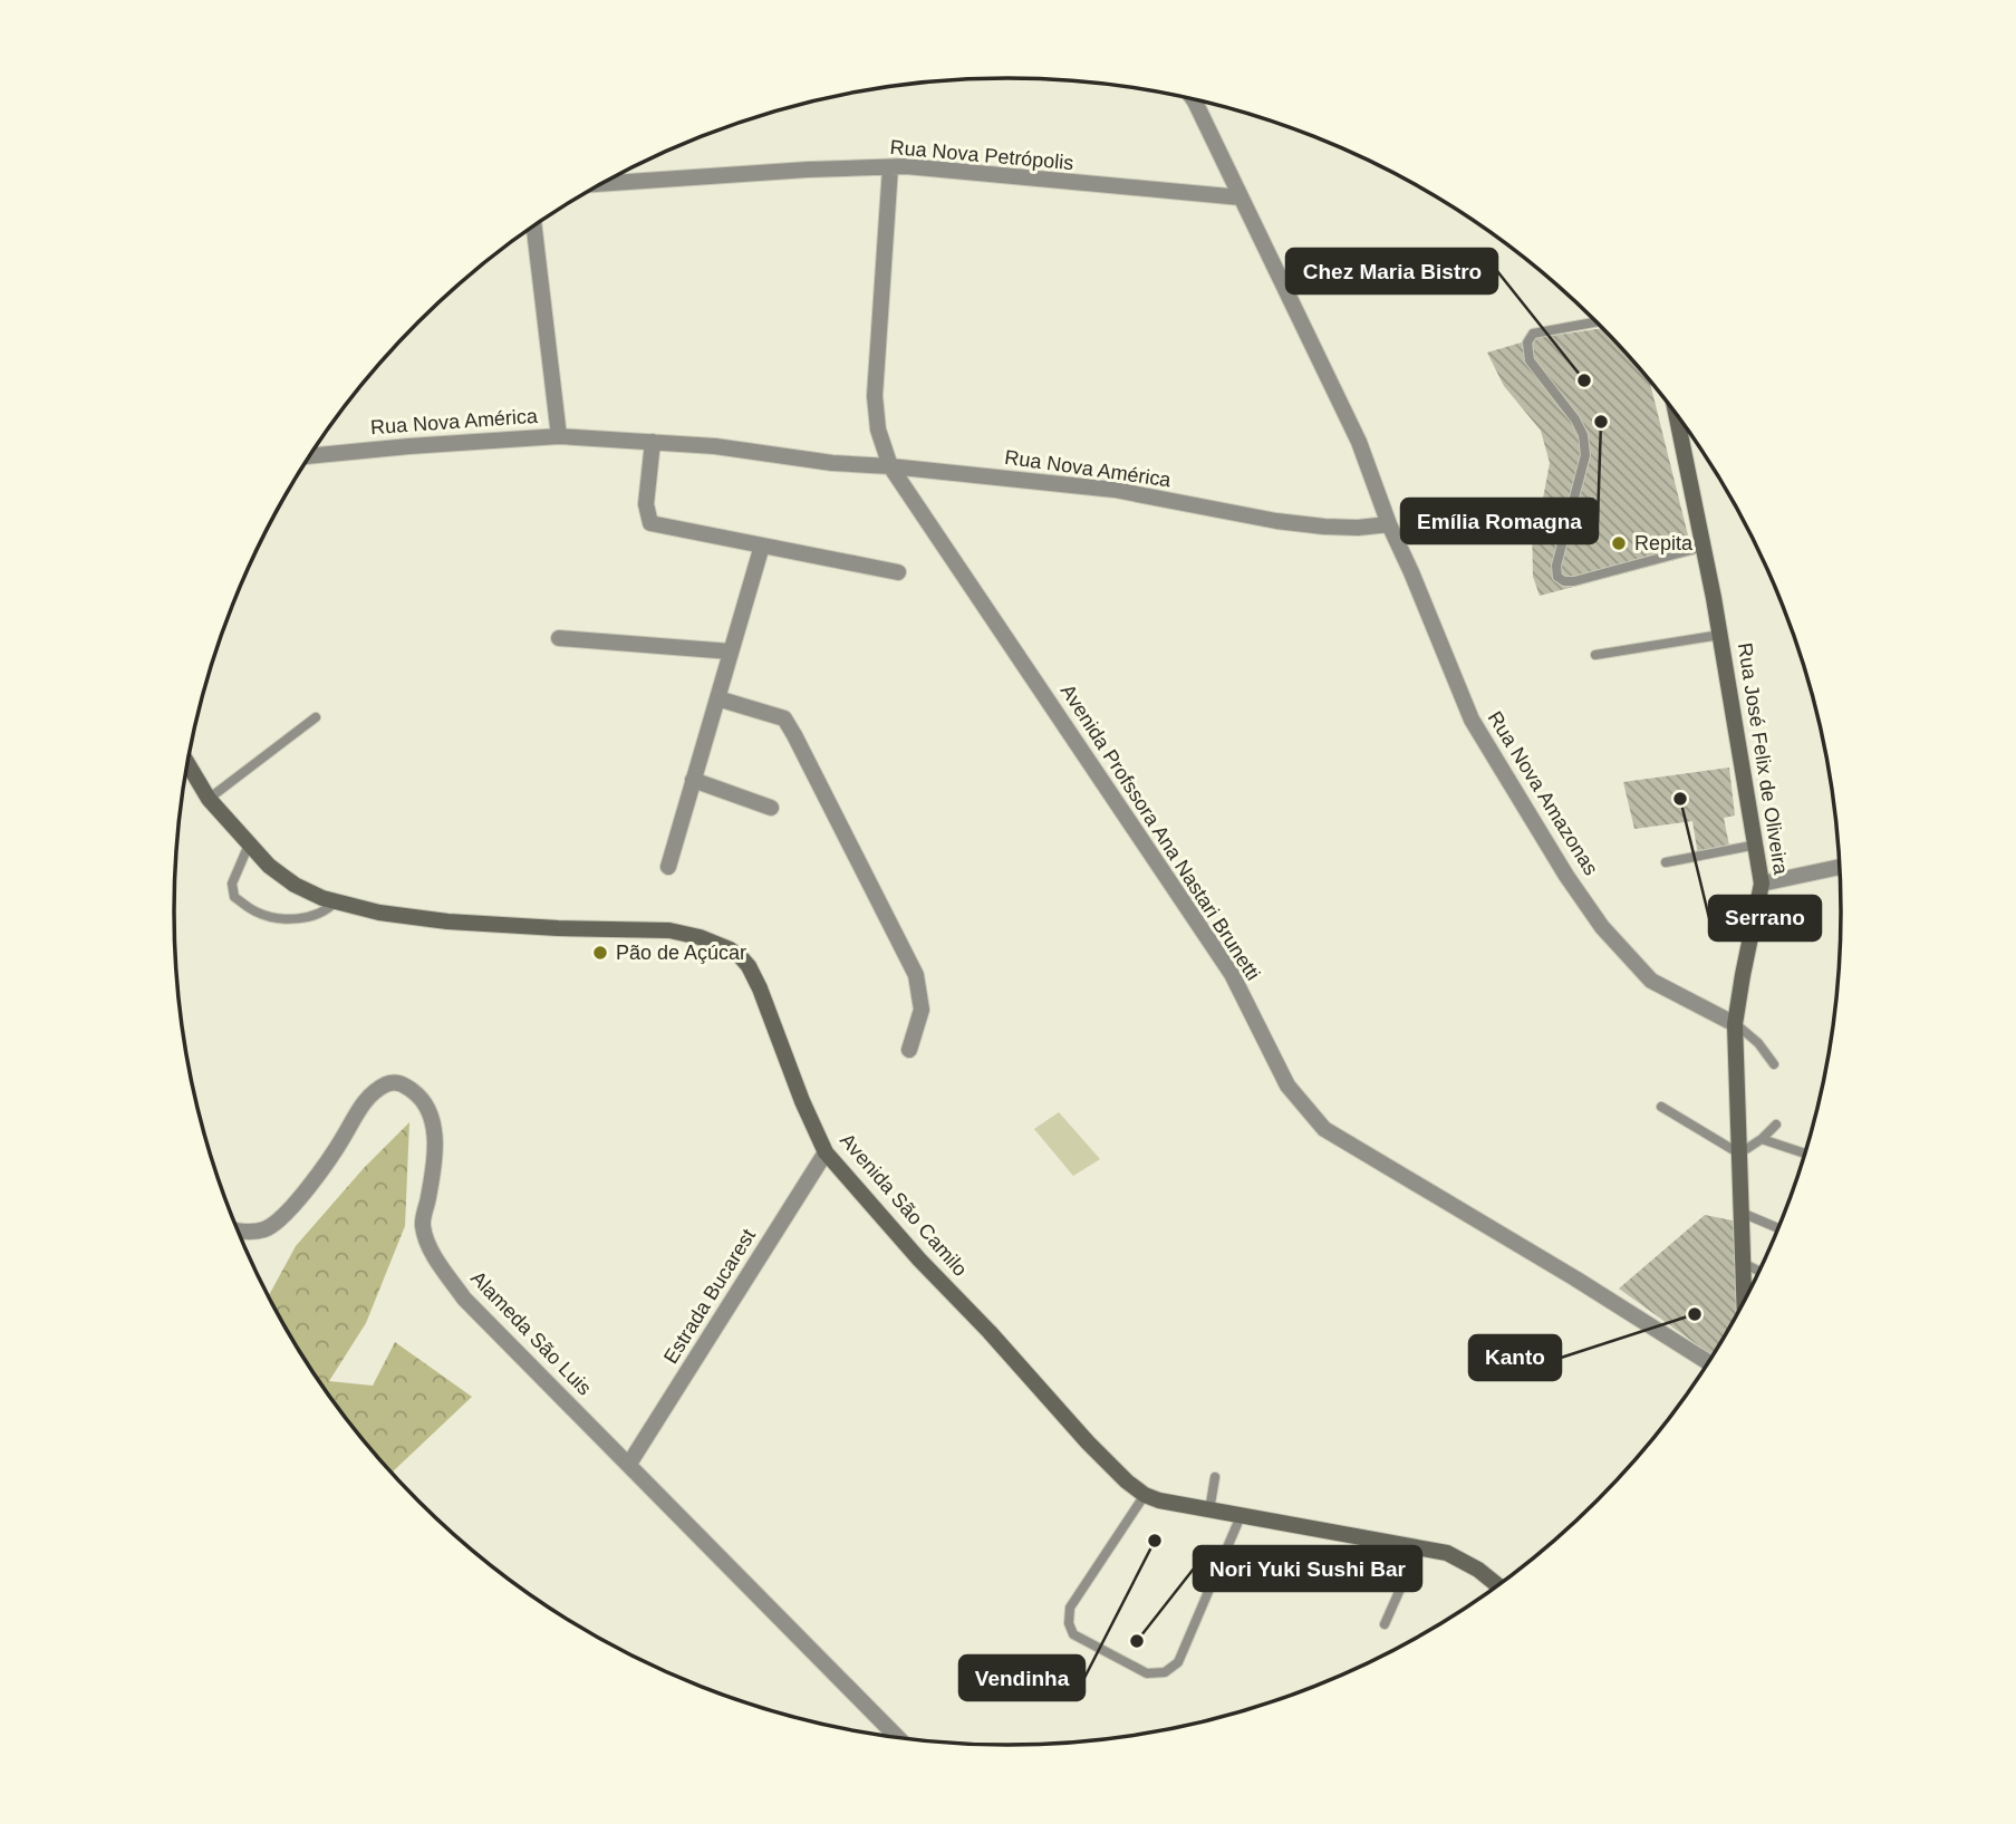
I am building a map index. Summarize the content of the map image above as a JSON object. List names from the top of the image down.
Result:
{
  "streets": {
    "main road": ["Rua José Felix de Oliveira", "Avenida São Camilo"],
    "street": [
      "Rua Nova Petrópolis",
      "Rua Nova América",
      "Rua Nova Amazonas",
      "Avenida Profssora Ana Nastari Brunetti",
      "Estrada Bucarest",
      "Alameda São Luis"
    ]
  },
  "crossings": [
    ["Rua Nova Petrópolis", "Avenida Profssora Ana Nastari Brunetti"],
    ["Rua Nova América", "Rua Nova Amazonas"],
    ["Rua Nova América", "Avenida Profssora Ana Nastari Brunetti"],
    ["Rua José Felix de Oliveira", "Rua Nova Amazonas"],
    ["Avenida São Camilo", "Estrada Bucarest"],
    ["Estrada Bucarest", "Alameda São Luis"]
  ],
  "places": [
    "Chez Maria Bistro",
    "Emília Romagna",
    "Repita",
    "Serrano",
    "Pão de Açúcar",
    "Kanto",
    "Vendinha",
    "Nori Yuki Sushi Bar"
  ]
}
